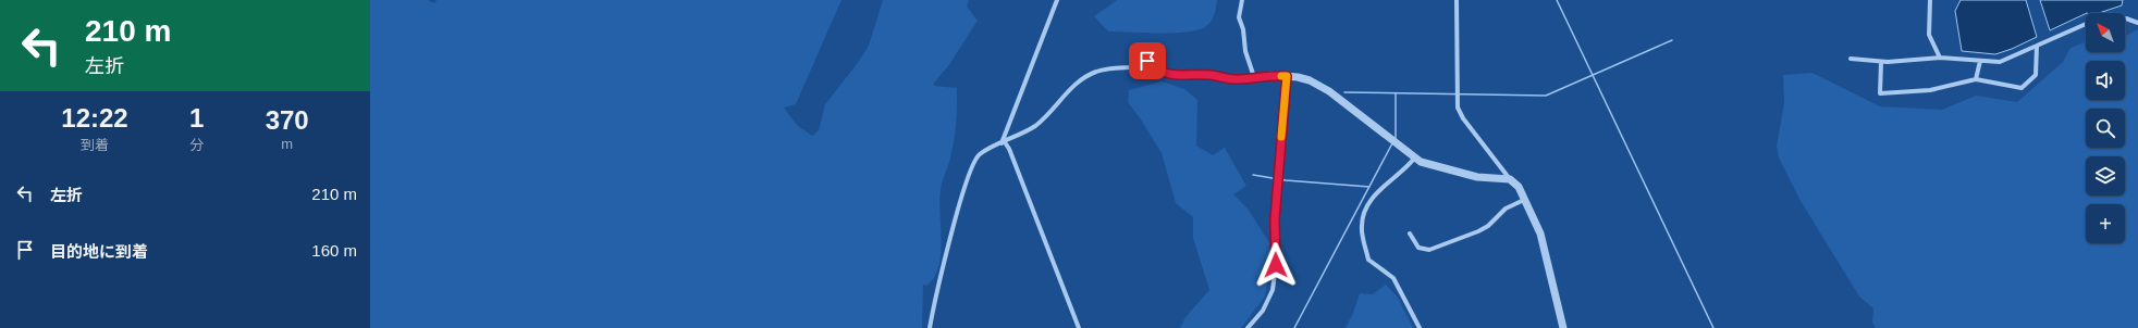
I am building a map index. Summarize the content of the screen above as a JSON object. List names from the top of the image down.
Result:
{
  "north": "top left",
  "page": {
    "turn": ["210 m", "左折"],
    "map_buttons": "+",
    "eta": [
      "12:22",
      "到着",
      "1",
      "分",
      "370",
      "m"
    ],
    "list": [
      {
        "name": "左折",
        "value": "210 m"
      },
      {
        "name": "目的地に到着",
        "value": "160 m"
      }
    ]
  }
}
